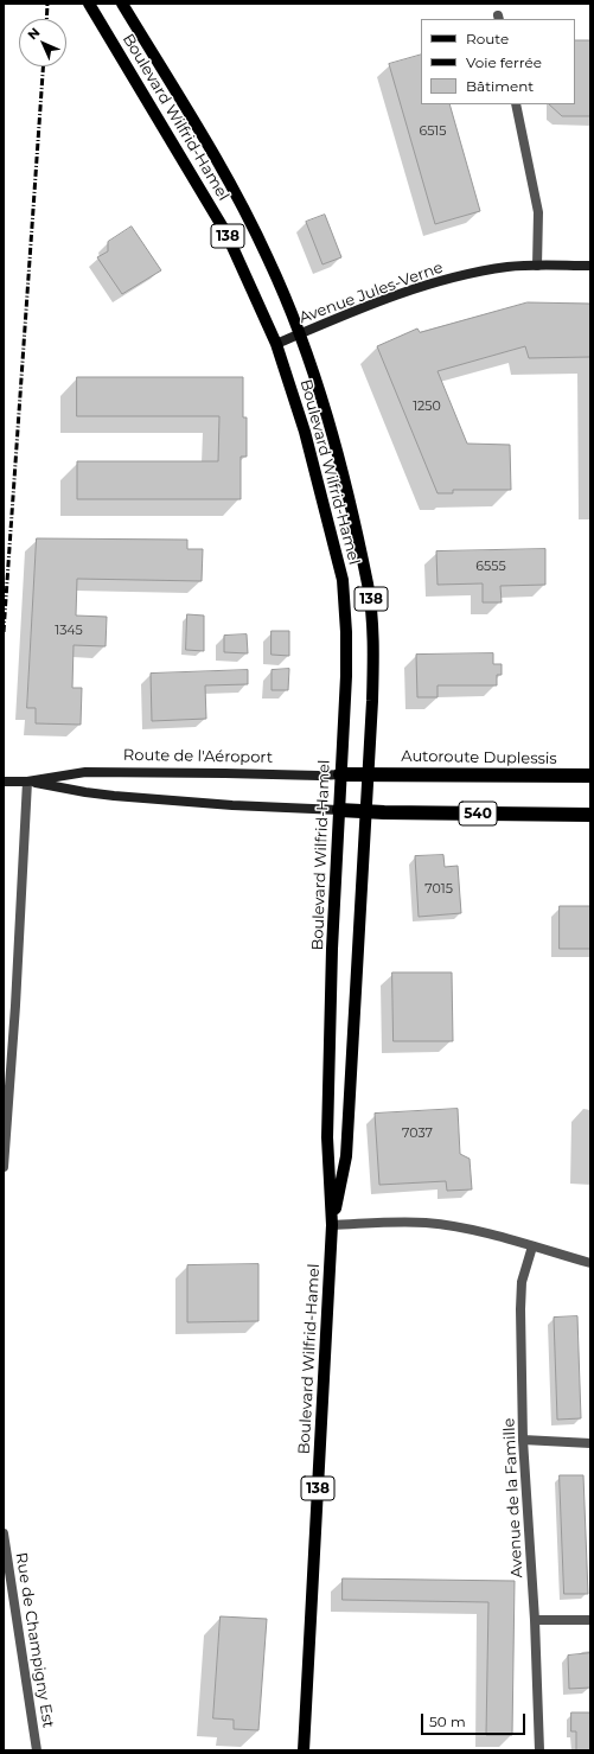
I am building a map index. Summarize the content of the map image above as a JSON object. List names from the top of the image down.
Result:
{
  "streets": {
    "highway": ["Route de l'Aéroport", "Autoroute Duplessis", "540"],
    "main road": ["Boulevard Wilfrid-Hamel", "138", "Avenue Jules-Verne"],
    "street": ["Avenue de la Famille", "Rue de Champigny Est"]
  },
  "crossings": [
    ["Boulevard Wilfrid-Hamel", "Avenue Jules-Verne"],
    ["Boulevard Wilfrid-Hamel", "Route de l'Aéroport"],
    ["Boulevard Wilfrid-Hamel", "Autoroute Duplessis"],
    ["Boulevard Wilfrid-Hamel", "540"],
    ["Route de l'Aéroport", "Autoroute Duplessis"],
    ["Route de l'Aéroport", "540"]
  ],
  "house_numbers": [
    "6515",
    "1250",
    "6555",
    "1345",
    "7015",
    "7037"
  ],
  "legend": ["Route", "Voie ferrée", "Bâtiment"],
  "scale_bar": "50 m",
  "north": "top left"
}
